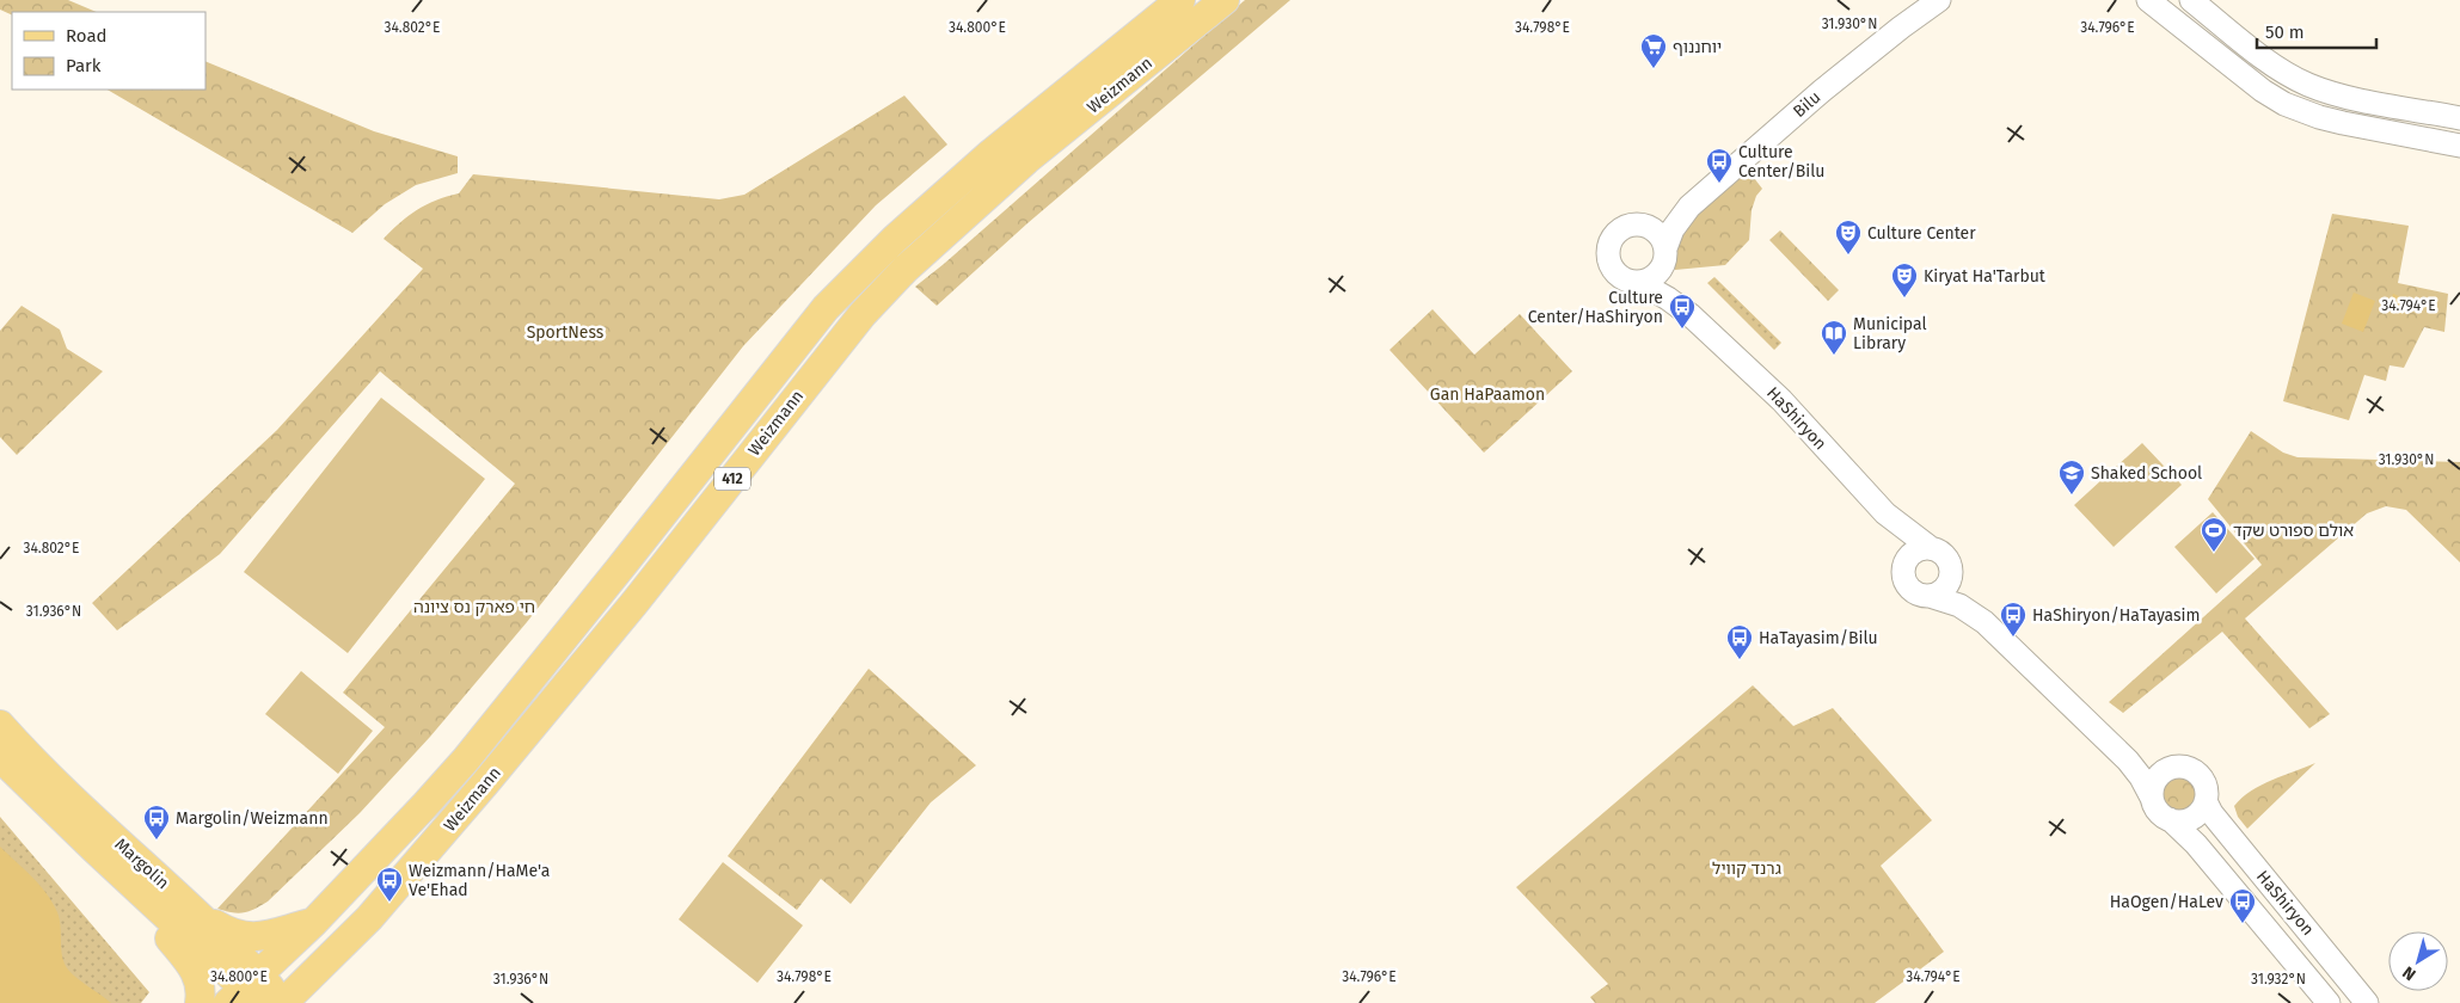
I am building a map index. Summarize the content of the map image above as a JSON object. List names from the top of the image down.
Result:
{
  "streets": {
    "main road": ["Weizmann", "412", "Margolin"],
    "street": ["Bilu", "HaShiryon"]
  },
  "crossings": [
    ["Weizmann", "Margolin"],
    ["Bilu", "HaShiryon"]
  ],
  "parks": [
    "SportNess",
    "Gan HaPaamon",
    "חי פארק נס ציונה",
    "גרנד קוויל"
  ],
  "places": {
    "supermarket": ["יוחננוף"],
    "bus stop": [
      "Culture Center/Bilu",
      "Culture Center/HaShiryon",
      "HaShiryon/HaTayasim",
      "HaTayasim/Bilu",
      "Margolin/Weizmann",
      "Weizmann/HaMe'a Ve'Ehad",
      "HaOgen/HaLev"
    ],
    "theatre": ["Culture Center", "Kiryat Ha'Tarbut"],
    "library": ["Municipal Library"],
    "school or university": ["Shaked School"],
    "sports": ["אולם ספורט שקד"]
  },
  "legend": ["Road", "Park"],
  "scale_bar": "50 m",
  "north": "bottom left",
  "coordinates": [
    "31.930°N",
    "34.802°E",
    "34.800°E",
    "34.798°E",
    "34.796°E",
    "34.794°E",
    "31.936°N",
    "31.932°N"
  ]
}
